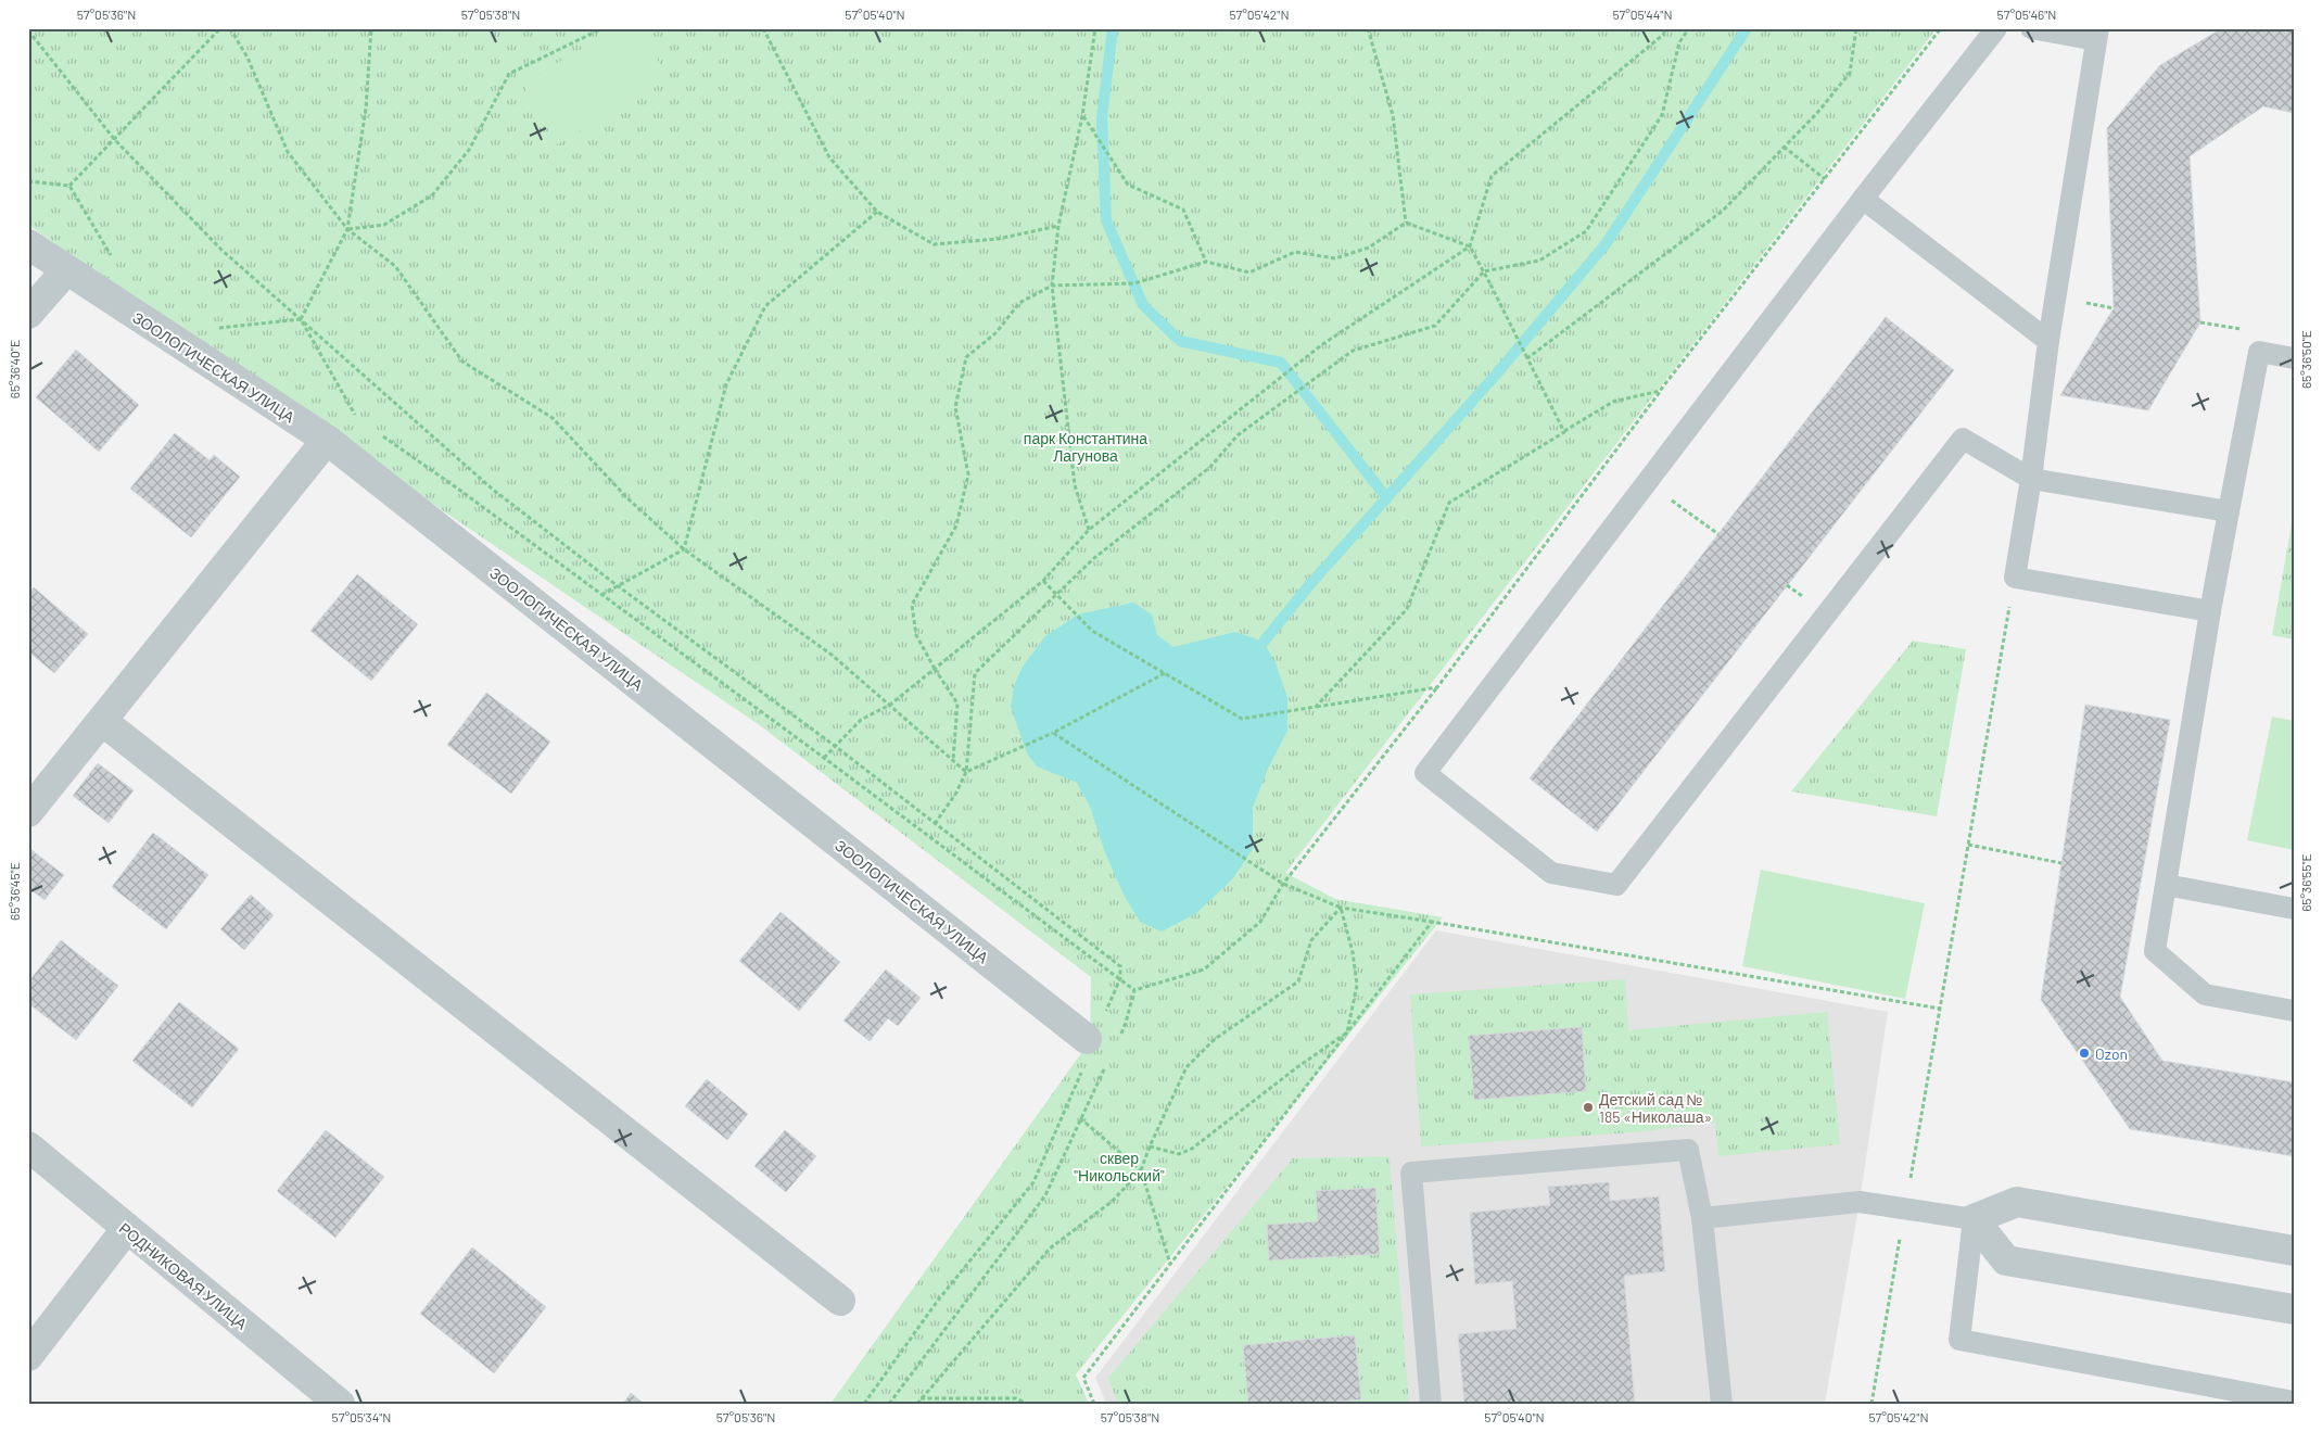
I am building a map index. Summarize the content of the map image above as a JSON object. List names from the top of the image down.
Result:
{
  "streets": {
    "street": ["ЗООЛОГИЧЕСКАЯ УЛИЦА", "РОДНИКОВАЯ УЛИЦА"]
  },
  "parks": ["парк Константина Лагунова", "сквер \"Никольский\""],
  "places": ["Ozon", "Детский сад № 185 «Николаша»"],
  "coordinates": [
    "57°05'36\"N",
    "57°05'38\"N",
    "57°05'40\"N",
    "57°05'42\"N",
    "57°05'44\"N",
    "57°05'46\"N",
    "65°36'50\"E",
    "65°36'40\"E",
    "65°36'55\"E",
    "65°36'45\"E",
    "57°05'34\"N"
  ]
}
